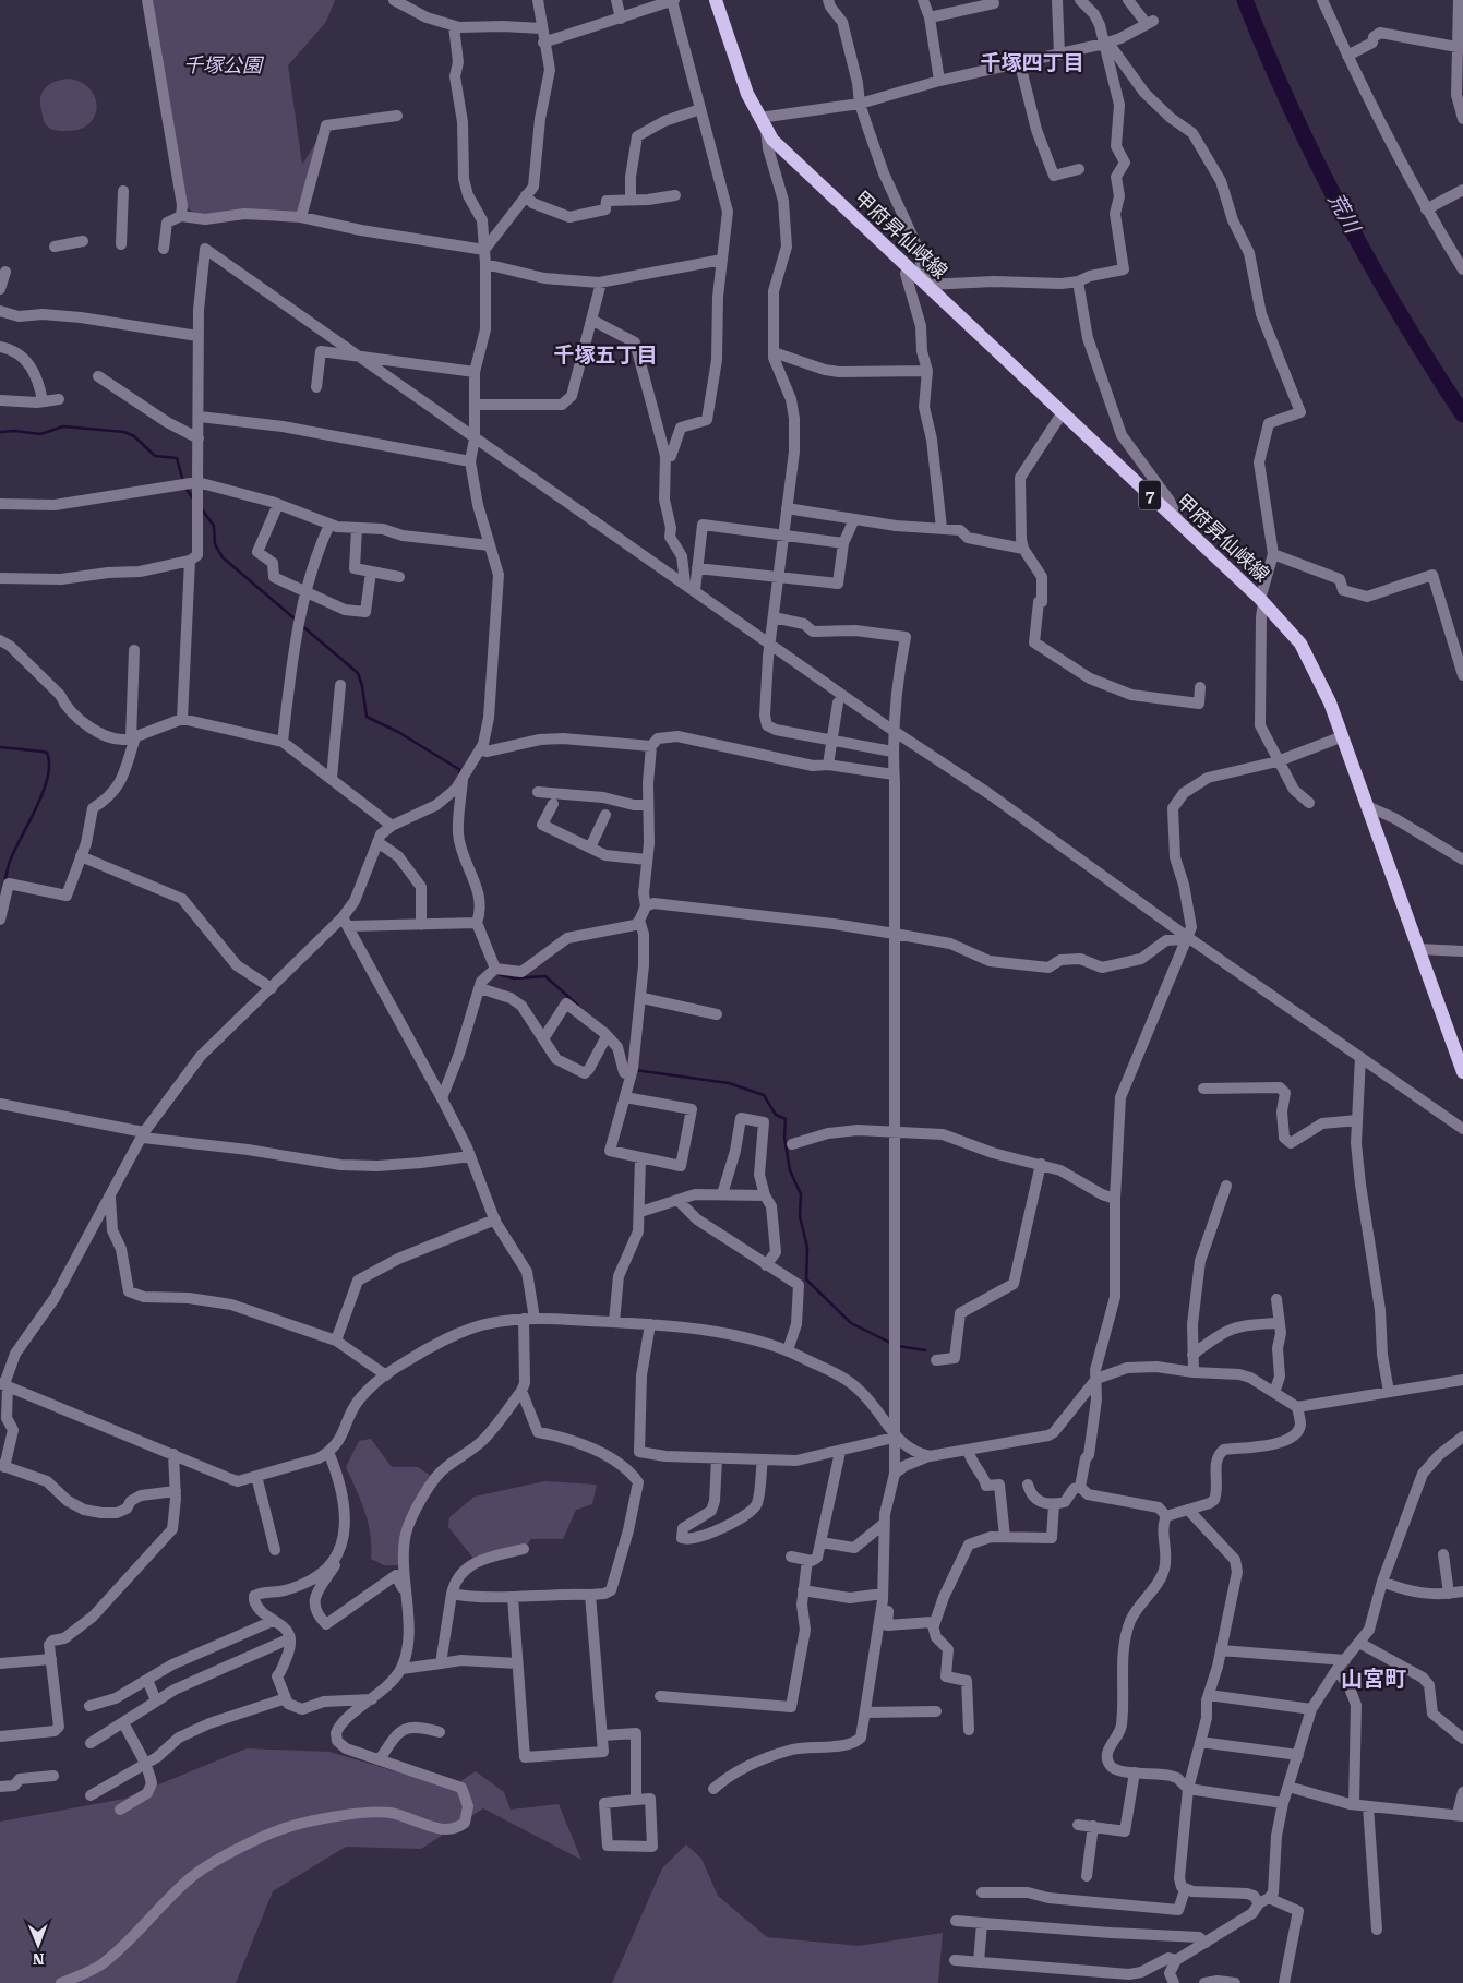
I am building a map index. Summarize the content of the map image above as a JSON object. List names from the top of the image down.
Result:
{
  "streets": {
    "main road": ["甲府昇仙峡線", "7"]
  },
  "districts": ["千塚四丁目", "千塚五丁目", "山宮町"],
  "water": ["荒川"],
  "parks": ["千塚公園"],
  "north": "bottom"
}
